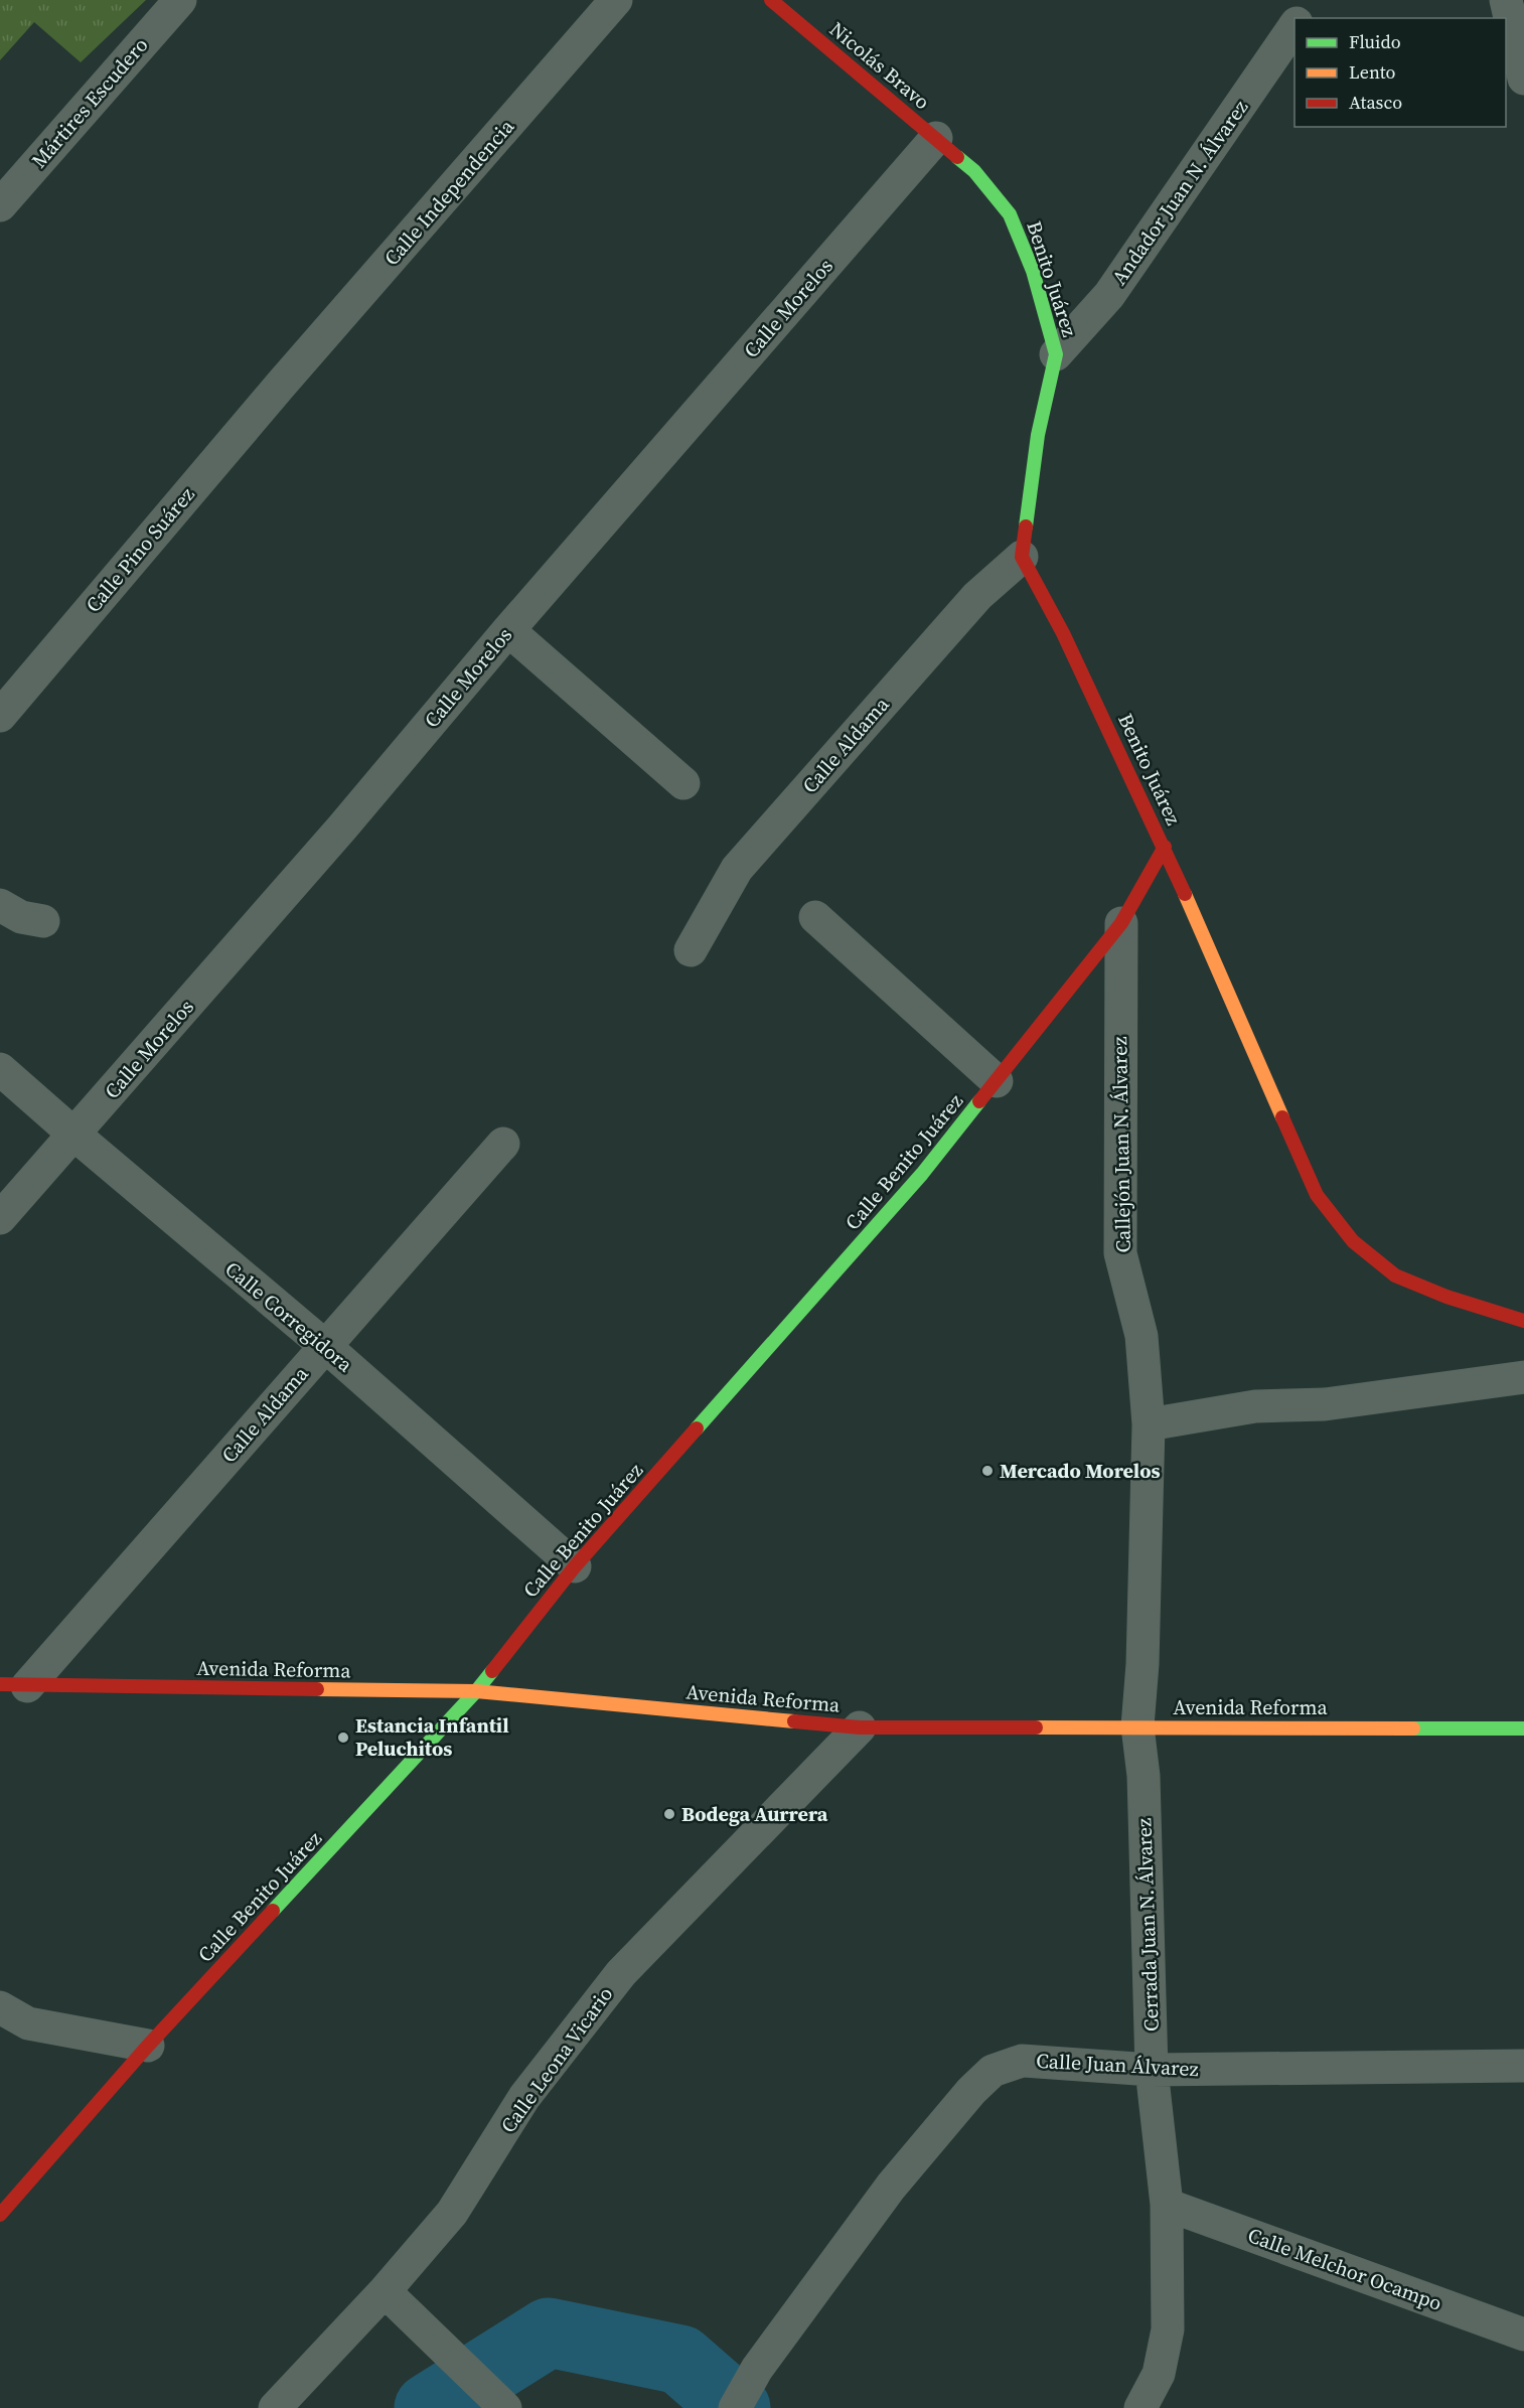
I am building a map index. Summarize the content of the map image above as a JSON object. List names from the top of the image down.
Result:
{
  "streets": {
    "street": [
      "Nicolás Bravo",
      "Mártires Escudero",
      "Calle Independencia",
      "Andador Juan N. Álvarez",
      "Benito Juárez",
      "Calle Morelos",
      "Calle Pino Suárez",
      "Calle Aldama",
      "Callejón Juan N. Álvarez",
      "Calle Benito Juárez",
      "Calle Corregidora",
      "Avenida Reforma",
      "Cerrada Juan N. Álvarez",
      "Calle Leona Vicario",
      "Calle Juan Álvarez",
      "Calle Melchor Ocampo"
    ]
  },
  "crossings": [
    ["Nicolás Bravo", "Benito Juárez"],
    ["Nicolás Bravo", "Calle Morelos"],
    ["Calle Independencia", "Calle Pino Suárez"],
    ["Andador Juan N. Álvarez", "Benito Juárez"],
    ["Benito Juárez", "Calle Morelos"],
    ["Benito Juárez", "Calle Aldama"],
    ["Benito Juárez", "Calle Benito Juárez"],
    ["Calle Morelos", "Calle Corregidora"],
    ["Calle Aldama", "Calle Corregidora"],
    ["Calle Aldama", "Avenida Reforma"],
    ["Callejón Juan N. Álvarez", "Calle Benito Juárez"],
    ["Callejón Juan N. Álvarez", "Avenida Reforma"],
    ["Callejón Juan N. Álvarez", "Cerrada Juan N. Álvarez"],
    ["Calle Benito Juárez", "Calle Corregidora"],
    ["Calle Benito Juárez", "Avenida Reforma"],
    ["Avenida Reforma", "Cerrada Juan N. Álvarez"],
    ["Avenida Reforma", "Calle Leona Vicario"],
    ["Cerrada Juan N. Álvarez", "Calle Juan Álvarez"],
    ["Cerrada Juan N. Álvarez", "Calle Melchor Ocampo"]
  ],
  "places": ["Mercado Morelos", "Estancia Infantil Peluchitos", "Bodega Aurrera"],
  "legend": ["Fluido", "Lento", "Atasco"]
}
